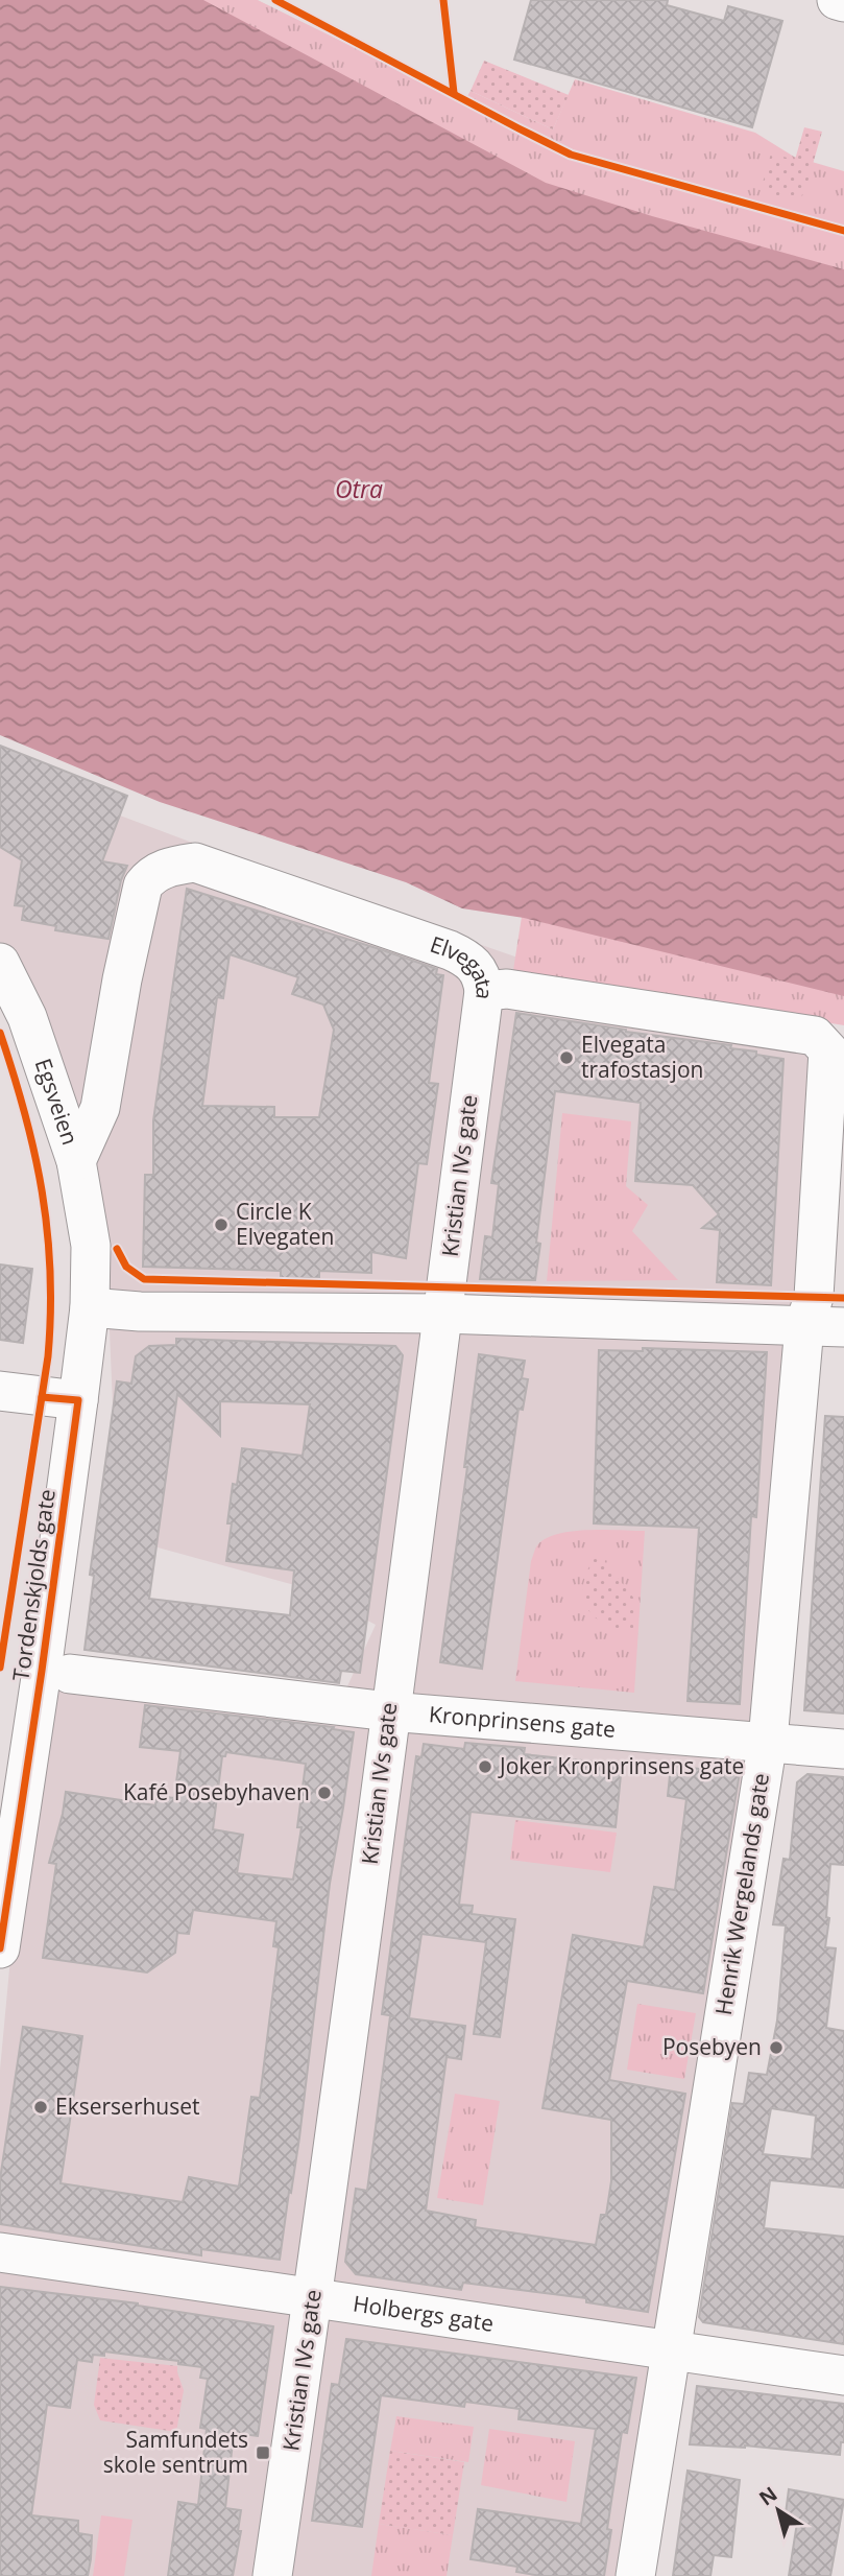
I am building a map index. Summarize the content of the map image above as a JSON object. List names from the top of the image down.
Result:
{
  "streets": {
    "street": [
      "Elvegata",
      "Egsveien",
      "Kristian IVs gate",
      "Tordenskjolds gate",
      "Kronprinsens gate",
      "Henrik Wergelands gate",
      "Holbergs gate"
    ]
  },
  "crossings": [
    ["Elvegata", "Egsveien"],
    ["Elvegata", "Kristian IVs gate"],
    ["Elvegata", "Henrik Wergelands gate"],
    ["Egsveien", "Tordenskjolds gate"],
    ["Kristian IVs gate", "Kronprinsens gate"],
    ["Kristian IVs gate", "Holbergs gate"],
    ["Kronprinsens gate", "Henrik Wergelands gate"],
    ["Henrik Wergelands gate", "Holbergs gate"]
  ],
  "water": ["Otra"],
  "places": {
    "other": [
      "Elvegata trafostasjon",
      "Circle K Elvegaten",
      "Joker Kronprinsens gate",
      "Kafé Posebyhaven",
      "Posebyen",
      "Ekserserhuset"
    ],
    "transit": ["Samfundets skole sentrum"]
  },
  "north": "top left"
}
